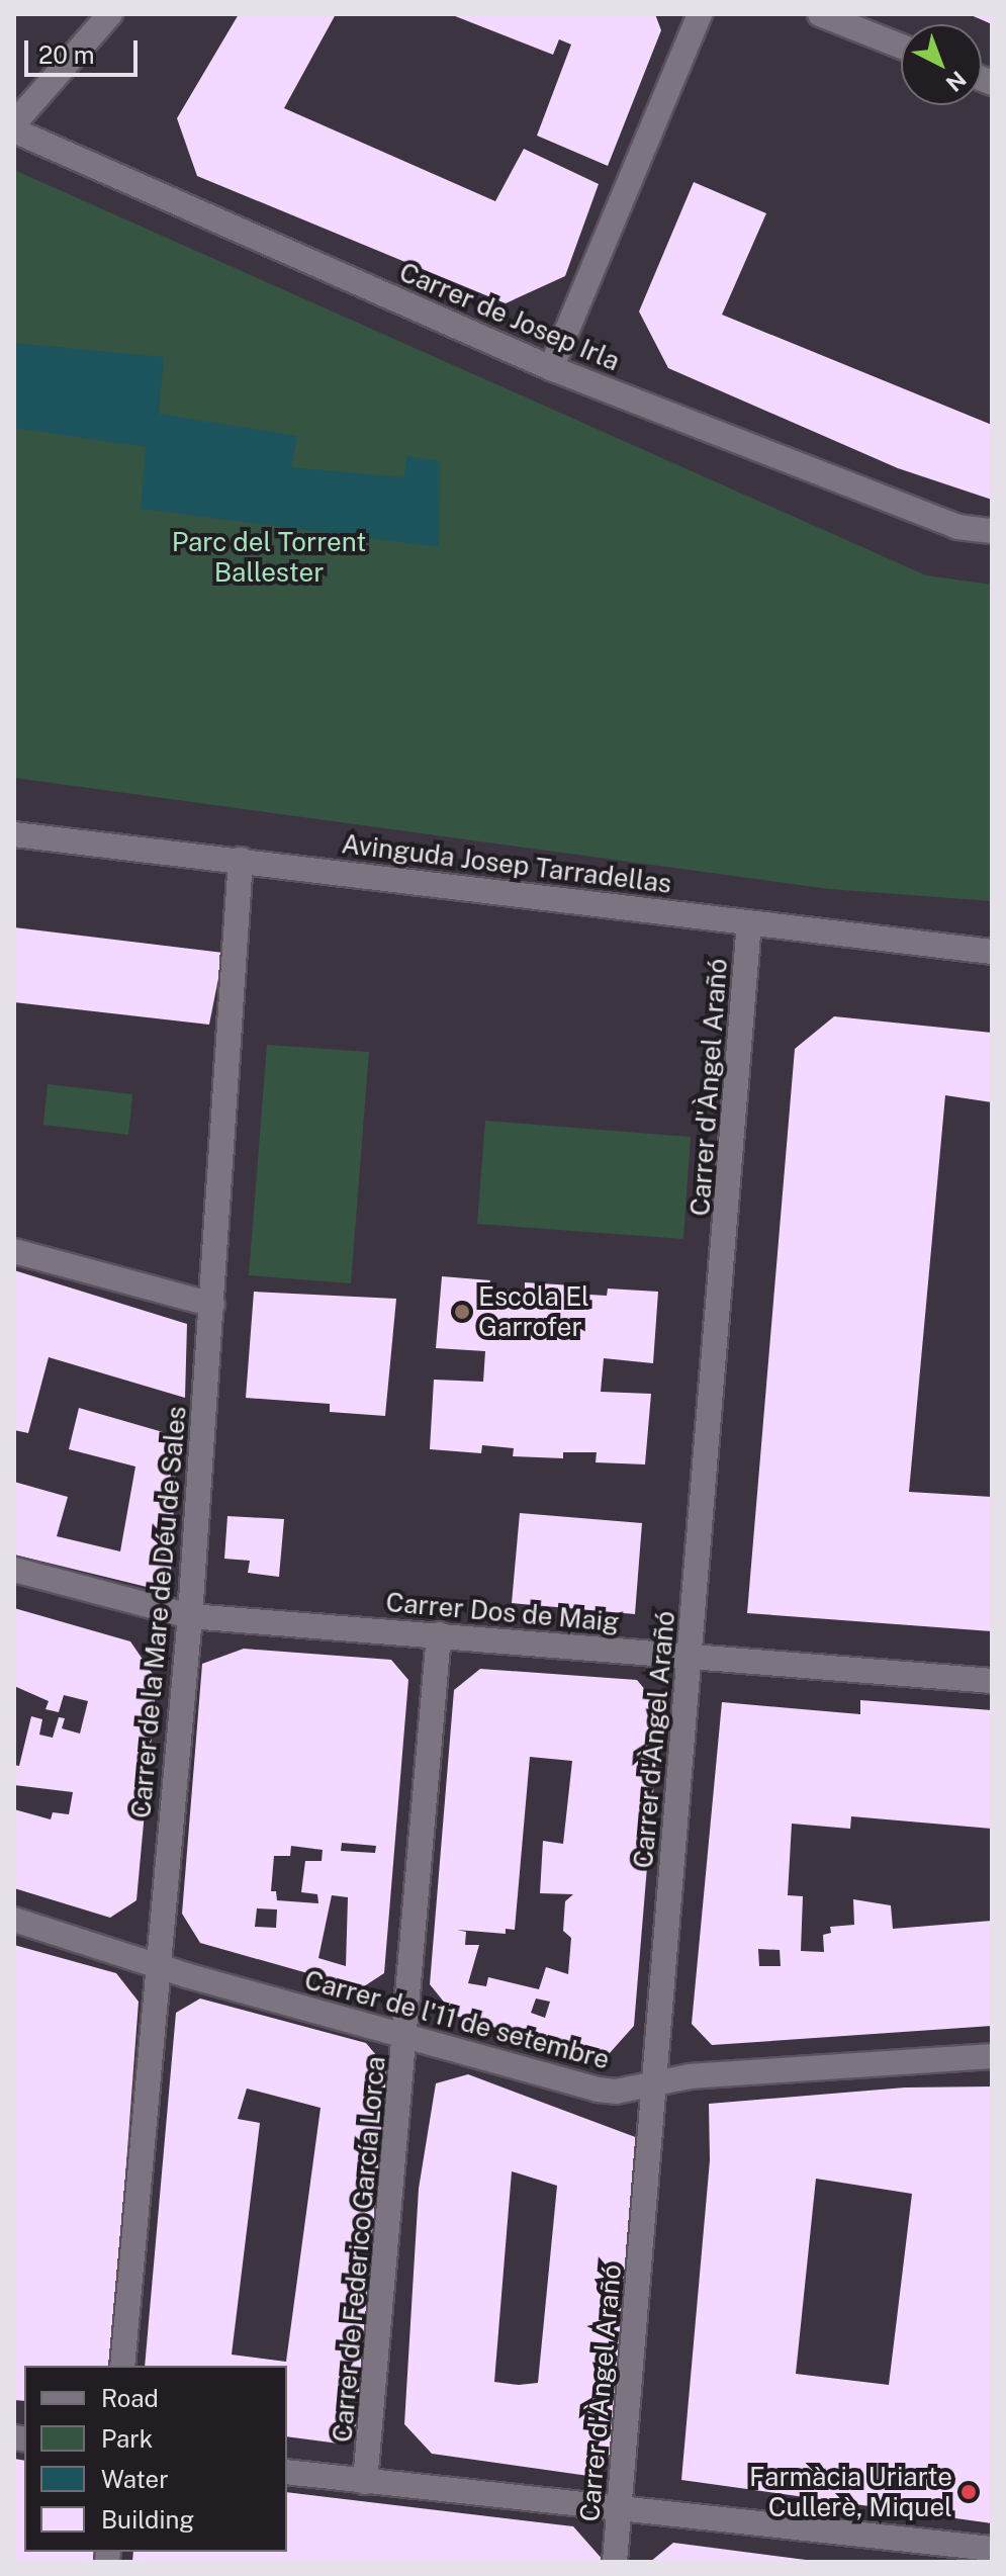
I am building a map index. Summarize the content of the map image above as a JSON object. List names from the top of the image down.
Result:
{
  "streets": {
    "street": [
      "Carrer de Josep Irla",
      "Avinguda Josep Tarradellas",
      "Carrer d'Àngel Arañó",
      "Carrer de la Mare de Déu de Sales",
      "Carrer Dos de Maig",
      "Carrer de l'11 de setembre",
      "Carrer de Federico García Lorca"
    ]
  },
  "crossings": [
    ["Avinguda Josep Tarradellas", "Carrer d'Àngel Arañó"],
    ["Avinguda Josep Tarradellas", "Carrer de la Mare de Déu de Sales"],
    ["Carrer d'Àngel Arañó", "Carrer Dos de Maig"],
    ["Carrer d'Àngel Arañó", "Carrer de l'11 de setembre"],
    ["Carrer de la Mare de Déu de Sales", "Carrer Dos de Maig"],
    ["Carrer de la Mare de Déu de Sales", "Carrer de l'11 de setembre"],
    ["Carrer Dos de Maig", "Carrer de Federico García Lorca"],
    ["Carrer de l'11 de setembre", "Carrer de Federico García Lorca"]
  ],
  "parks": ["Parc del Torrent Ballester"],
  "places": ["Escola El Garrofer", "Farmàcia Uriarte Cullerè, Miquel"],
  "legend": [
    "Road",
    "Park",
    "Water",
    "Building"
  ],
  "scale_bar": "20 m",
  "north": "bottom right"
}
